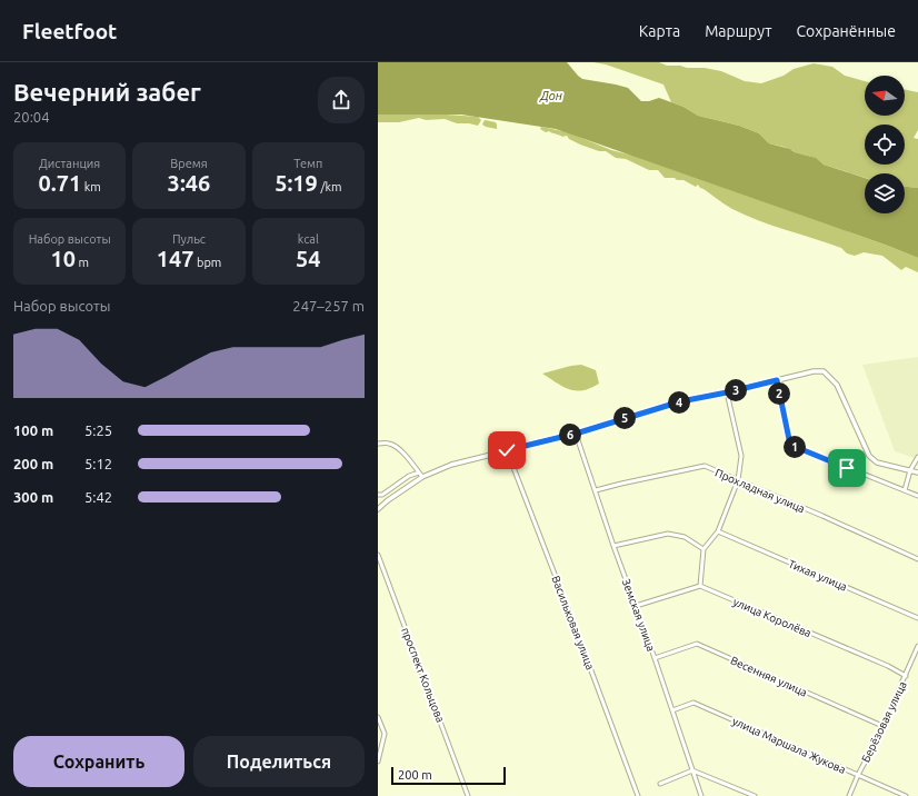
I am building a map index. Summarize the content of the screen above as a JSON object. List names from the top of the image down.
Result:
{
  "streets": {
    "street": [
      "Прохладная улица",
      "Тихая улица",
      "Земская улица",
      "улица Королёва",
      "Васильковая улица",
      "проспект Кольцова",
      "Весенняя улица",
      "Берёзовая улица",
      "улица Маршала Жукова"
    ]
  },
  "crossings": [
    ["Прохладная улица", "Земская улица"],
    ["Земская улица", "Весенняя улица"],
    ["Земская улица", "улица Маршала Жукова"],
    ["улица Королёва", "Берёзовая улица"],
    ["Весенняя улица", "Берёзовая улица"],
    ["Берёзовая улица", "улица Маршала Жукова"]
  ],
  "water": ["Дон"],
  "scale_bar": "200 m",
  "north": "left",
  "page": {
    "header": "Fleetfoot",
    "nav": ["Карта", "Маршрут", "Сохранённые"],
    "heading": ["Вечерний забег", "20:04"],
    "stats": [
      ["Дистанция", "0.71 km"],
      ["Время", "3:46"],
      ["Темп", "5:19 /km"],
      ["Набор высоты", "10 m"],
      ["Пульс", "147 bpm"],
      ["kcal", "54"]
    ],
    "chart": ["Набор высоты", "247–257 m"],
    "pins": [
      "3",
      "2",
      "4",
      "5",
      "6",
      "1"
    ],
    "list": [
      {
        "name": "100 m",
        "note": "5:25"
      },
      {
        "name": "200 m",
        "note": "5:12"
      },
      {
        "name": "300 m",
        "note": "5:42"
      }
    ],
    "buttons": ["Сохранить", "Поделиться"],
    "scale": "200 m"
  }
}
